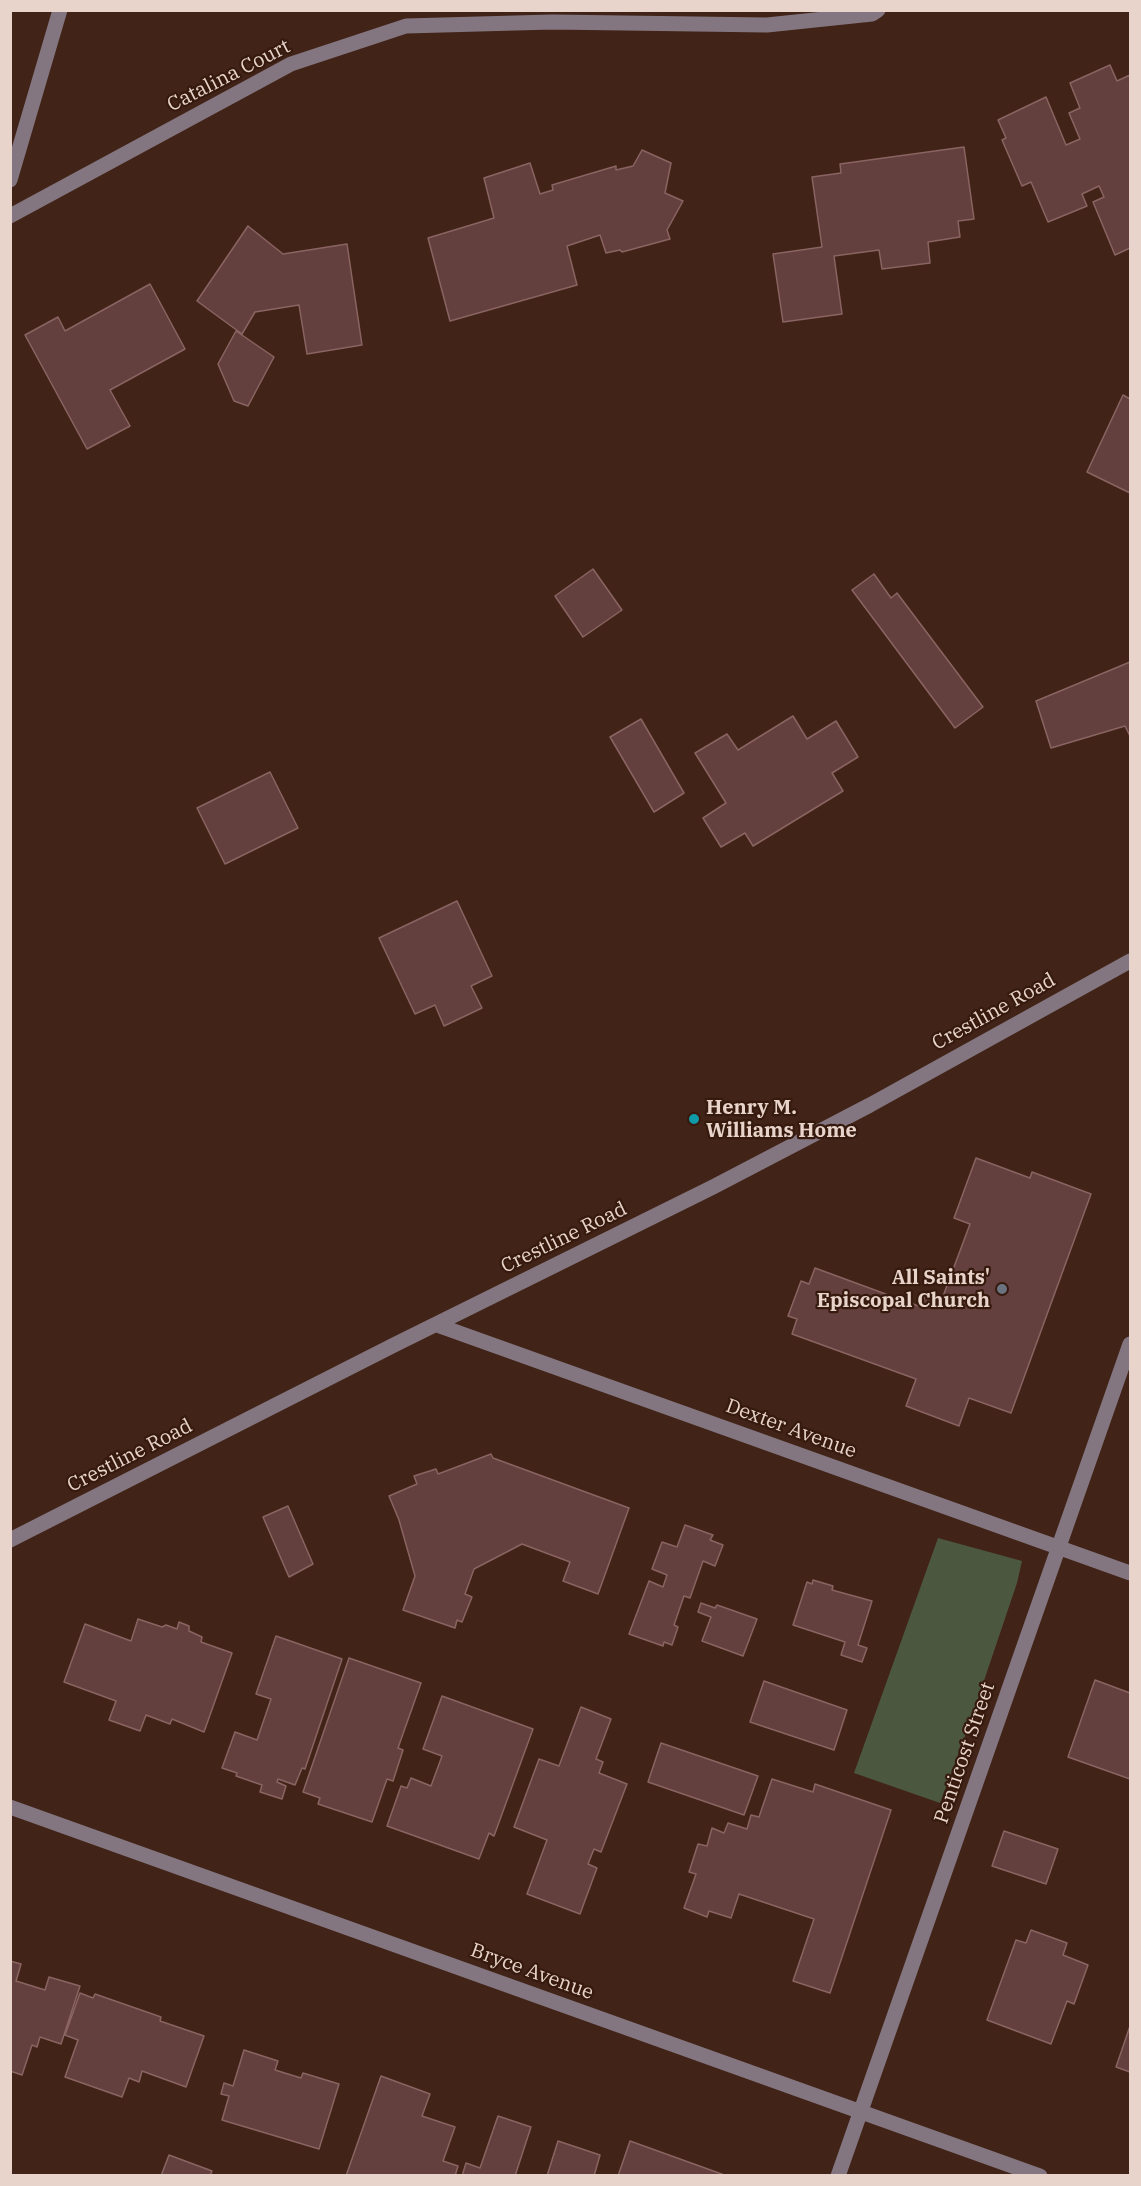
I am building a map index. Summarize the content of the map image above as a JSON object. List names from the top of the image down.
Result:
{
  "streets": {
    "street": [
      "Catalina Court",
      "Crestline Road",
      "Dexter Avenue",
      "Penticost Street",
      "Bryce Avenue"
    ]
  },
  "crossings": [
    ["Crestline Road", "Dexter Avenue"],
    ["Dexter Avenue", "Penticost Street"],
    ["Penticost Street", "Bryce Avenue"]
  ],
  "places": ["Henry M. Williams Home", "All Saints' Episcopal Church"]
}
